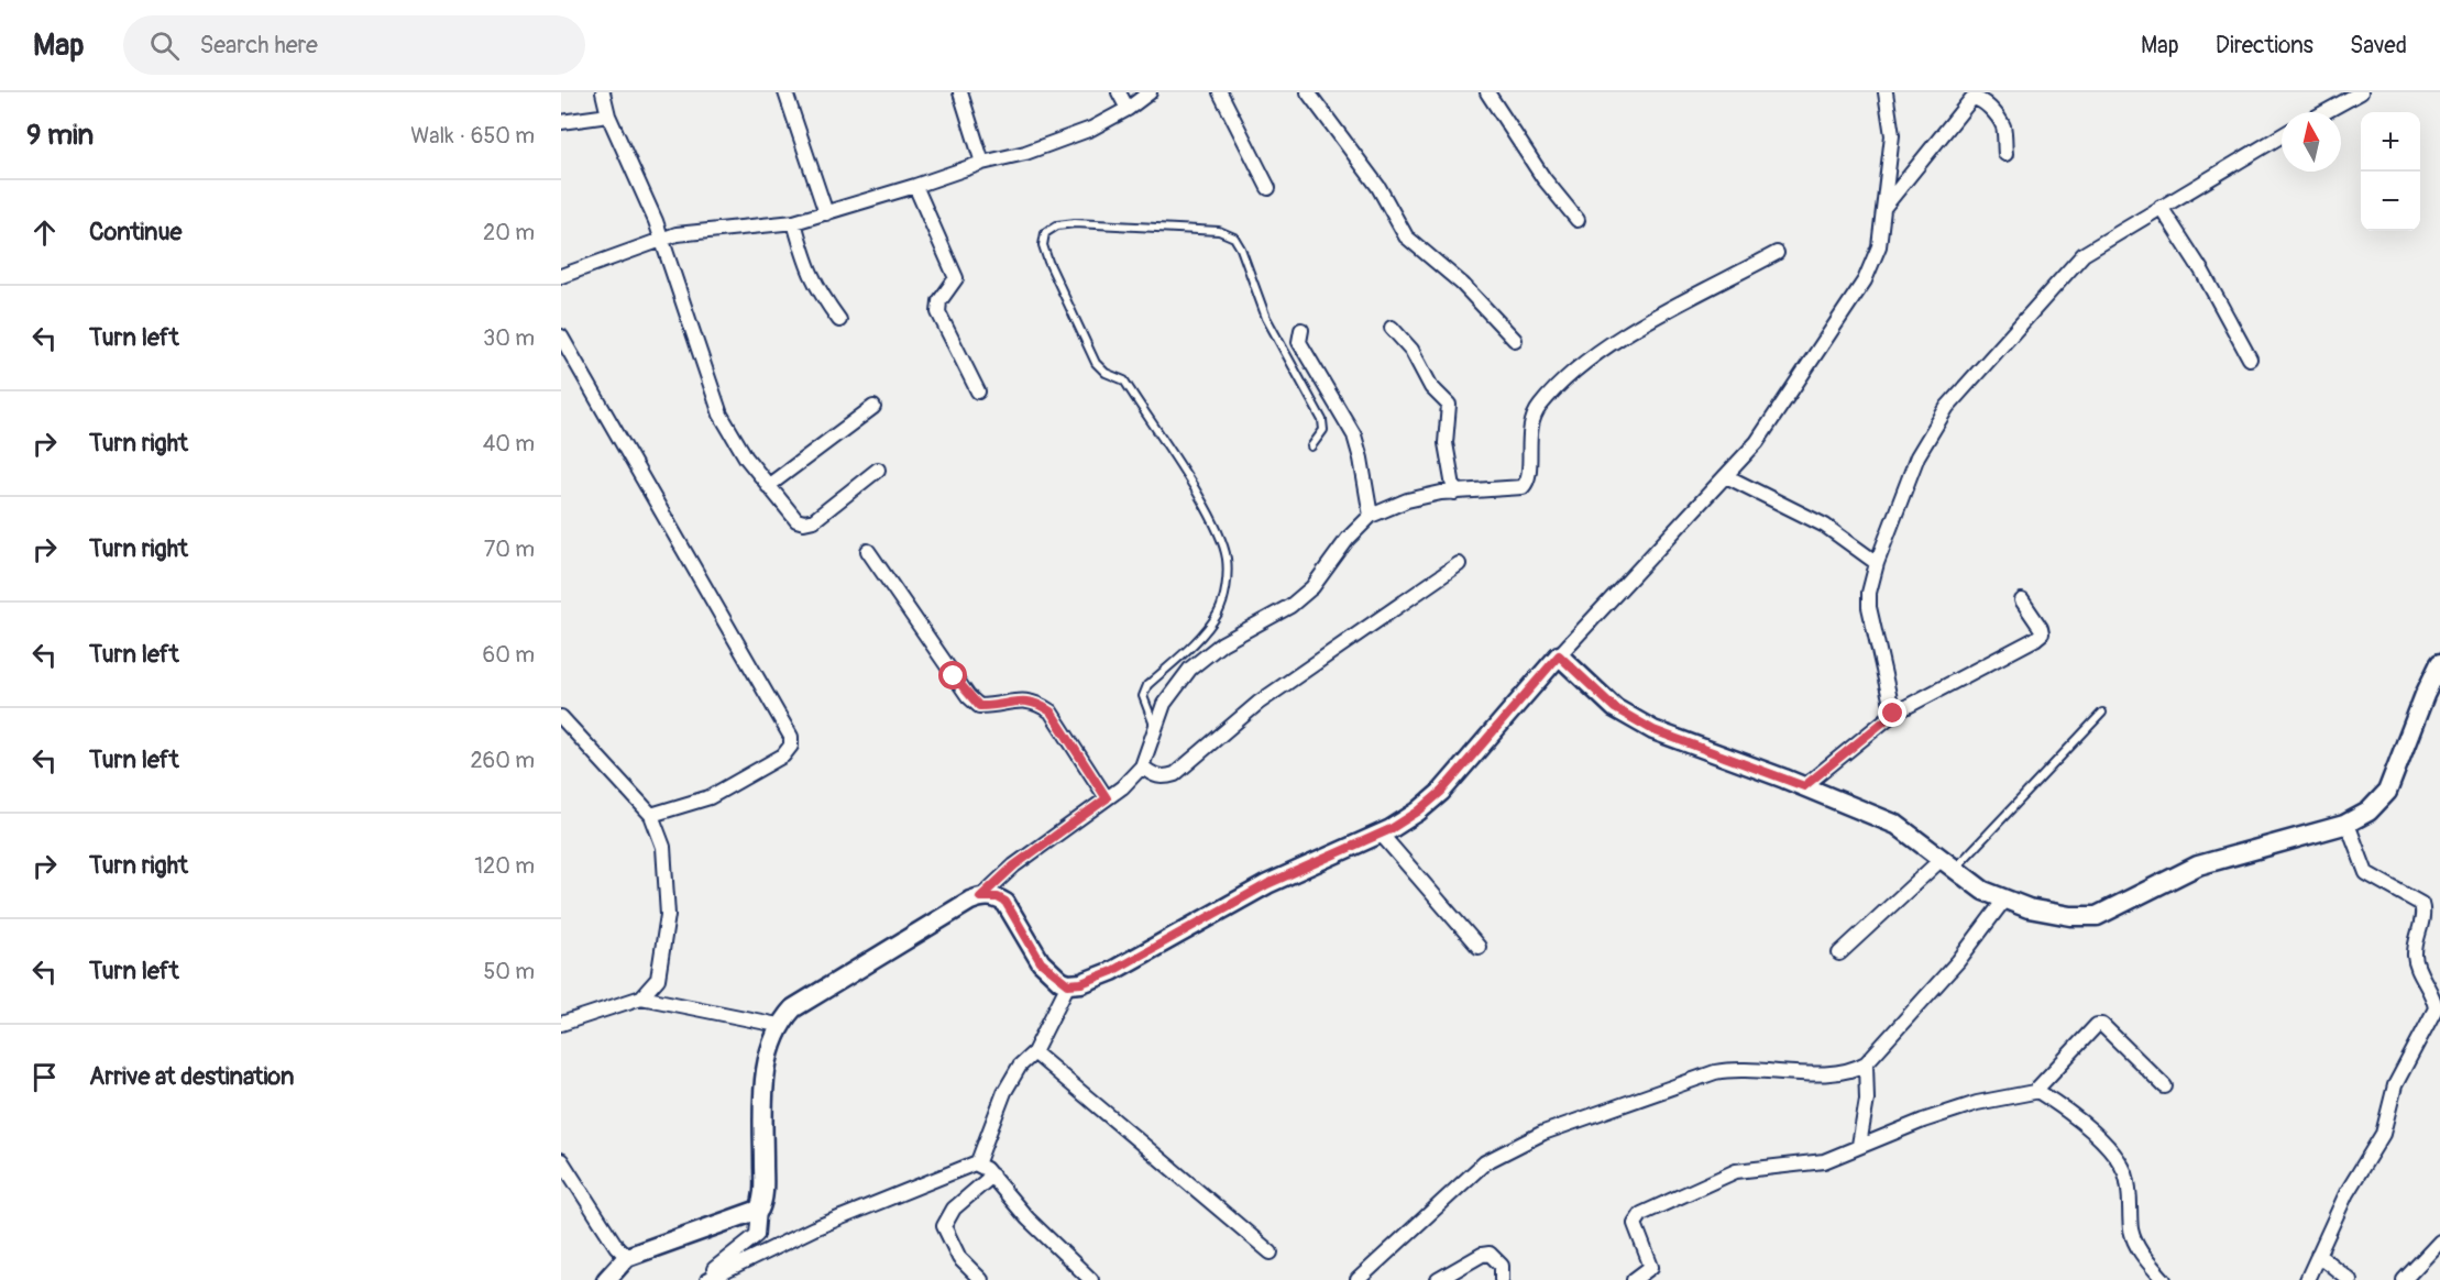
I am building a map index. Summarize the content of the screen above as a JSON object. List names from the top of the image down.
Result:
{
  "north": "top",
  "page": {
    "header": "Map",
    "search": "Search here",
    "nav": ["Map", "Directions", "Saved"],
    "heading": ["9 min", "Walk · 650 m"],
    "map_buttons": ["+", "−"],
    "list": [
      ["Continue", "20 m"],
      ["Turn left", "30 m"],
      ["Turn right", "40 m"],
      ["Turn right", "70 m"],
      ["Turn left", "60 m"],
      ["Turn left", "260 m"],
      ["Turn right", "120 m"],
      ["Turn left", "50 m"],
      "Arrive at destination"
    ]
  }
}
